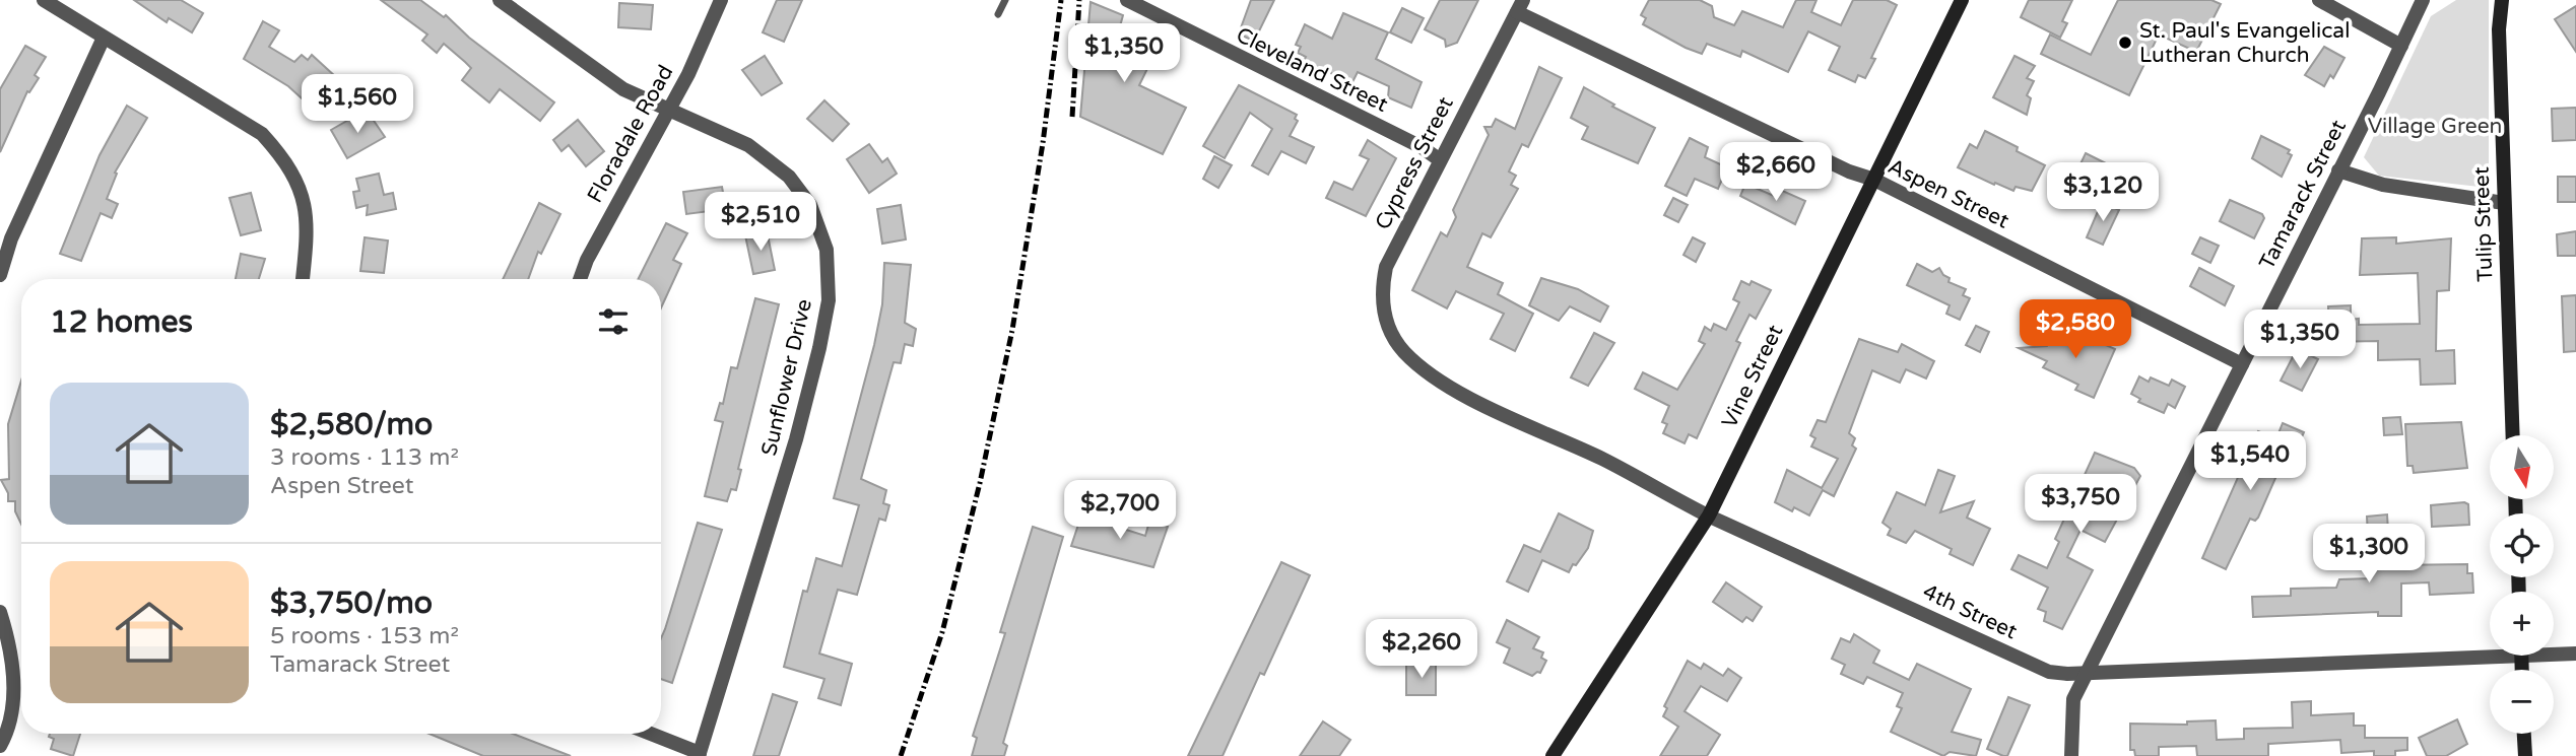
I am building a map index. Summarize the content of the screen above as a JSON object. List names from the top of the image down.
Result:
{
  "streets": {
    "street": [
      "Cleveland Street",
      "Floradale Road",
      "Cypress Street",
      "Aspen Street",
      "Tamarack Street",
      "Tulip Street",
      "Vine Street",
      "Sunflower Drive",
      "4th Street"
    ]
  },
  "crossings": [
    ["Cleveland Street", "Cypress Street"],
    ["Floradale Road", "Sunflower Drive"],
    ["Cypress Street", "Aspen Street"],
    ["Cypress Street", "4th Street"],
    ["Aspen Street", "Tamarack Street"],
    ["Aspen Street", "Vine Street"],
    ["Tamarack Street", "4th Street"],
    ["Vine Street", "4th Street"]
  ],
  "parks": ["Village Green"],
  "places": ["St. Paul's Evangelical Lutheran Church"],
  "north": "bottom",
  "page": {
    "price": [
      "$1,350",
      "$1,560",
      "$2,660",
      "$3,120",
      "$2,510",
      "$2,580",
      "$1,350",
      "$1,540",
      "$3,750",
      "$2,700",
      "$1,300",
      "$2,260"
    ],
    "heading": "12 homes",
    "list": [
      {
        "name": "$2,580/mo",
        "note": "3 rooms · 113 m² · Aspen Street"
      },
      {
        "name": "$3,750/mo",
        "note": "5 rooms · 153 m² · Tamarack Street"
      }
    ],
    "map_buttons": ["+", "−"]
  }
}
